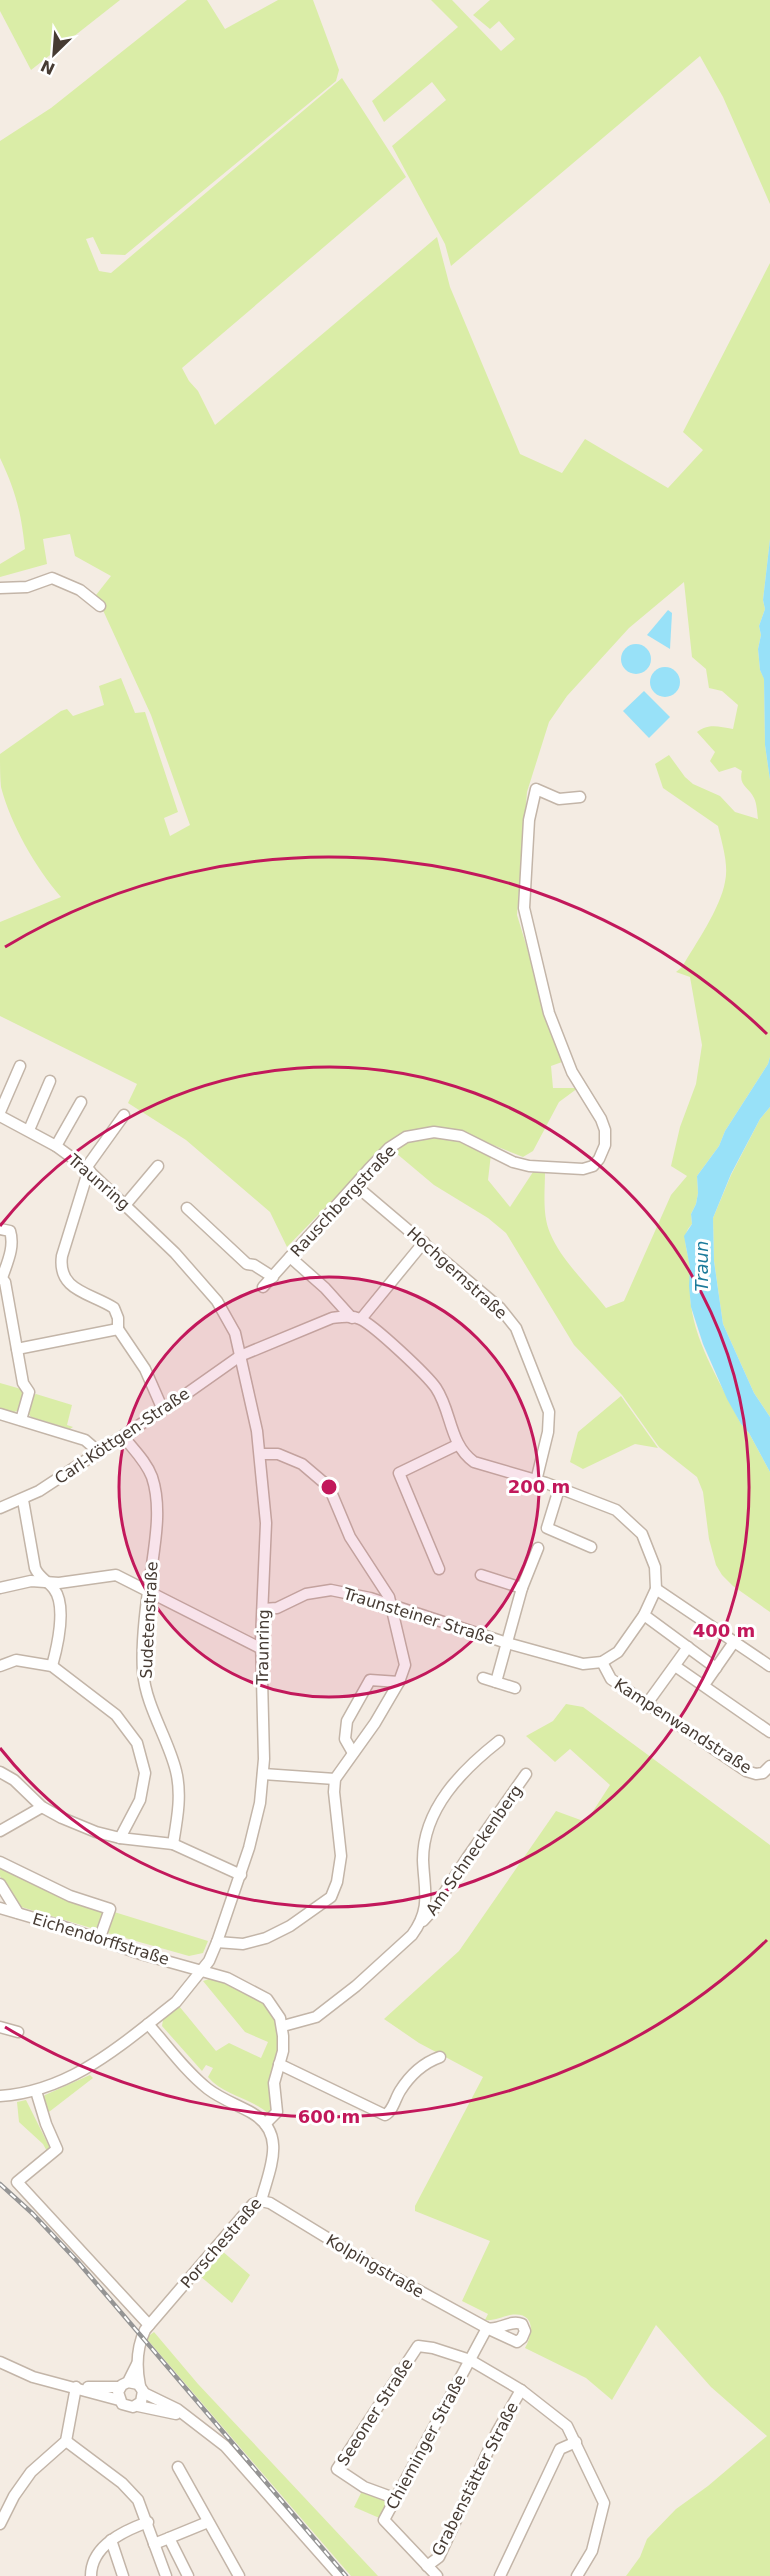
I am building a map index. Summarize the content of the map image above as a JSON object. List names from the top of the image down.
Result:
{
  "streets": {
    "street": [
      "Traunring",
      "Rauschbergstraße",
      "Hochgernstraße",
      "Carl-Köttgen-Straße",
      "Traunsteiner Straße",
      "Sudetenstraße",
      "Kampenwandstraße",
      "Am Schneckenberg",
      "Eichendorffstraße",
      "Porschestraße",
      "Kolpingstraße",
      "Seeoner Straße",
      "Chieminger Straße",
      "Grabenstätter Straße"
    ]
  },
  "crossings": [
    ["Traunring", "Carl-Köttgen-Straße"],
    ["Traunring", "Traunsteiner Straße"],
    ["Traunring", "Eichendorffstraße"],
    ["Rauschbergstraße", "Hochgernstraße"],
    ["Carl-Köttgen-Straße", "Sudetenstraße"],
    ["Traunsteiner Straße", "Kampenwandstraße"],
    ["Am Schneckenberg", "Eichendorffstraße"],
    ["Porschestraße", "Kolpingstraße"],
    ["Kolpingstraße", "Chieminger Straße"],
    ["Seeoner Straße", "Chieminger Straße"],
    ["Chieminger Straße", "Grabenstätter Straße"]
  ],
  "water": ["Traun"],
  "north": "bottom left",
  "rings": ["200 m", "400 m", "600 m"]
}
